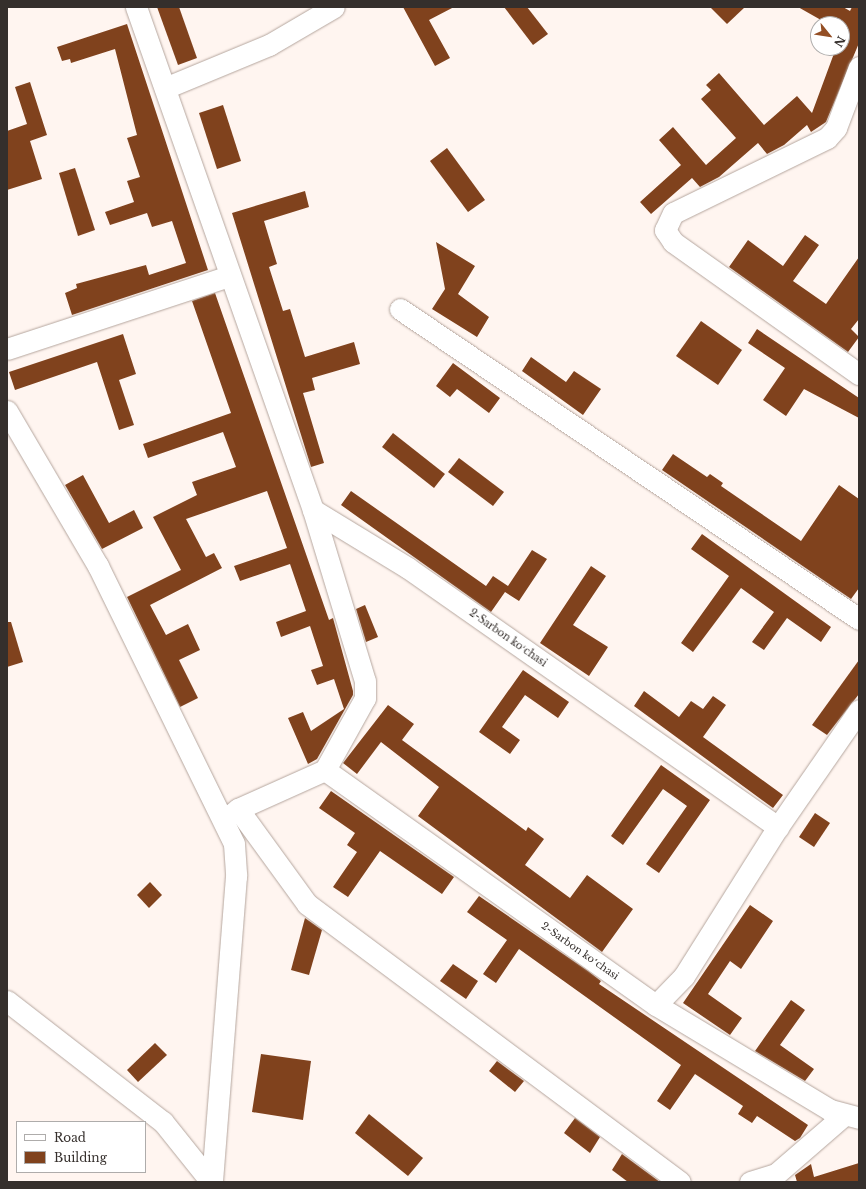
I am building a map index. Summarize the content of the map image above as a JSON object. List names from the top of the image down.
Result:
{
  "streets": {
    "street": ["2-Sarbon koʻchasi"]
  },
  "legend": ["Road", "Building"],
  "north": "bottom right"
}
